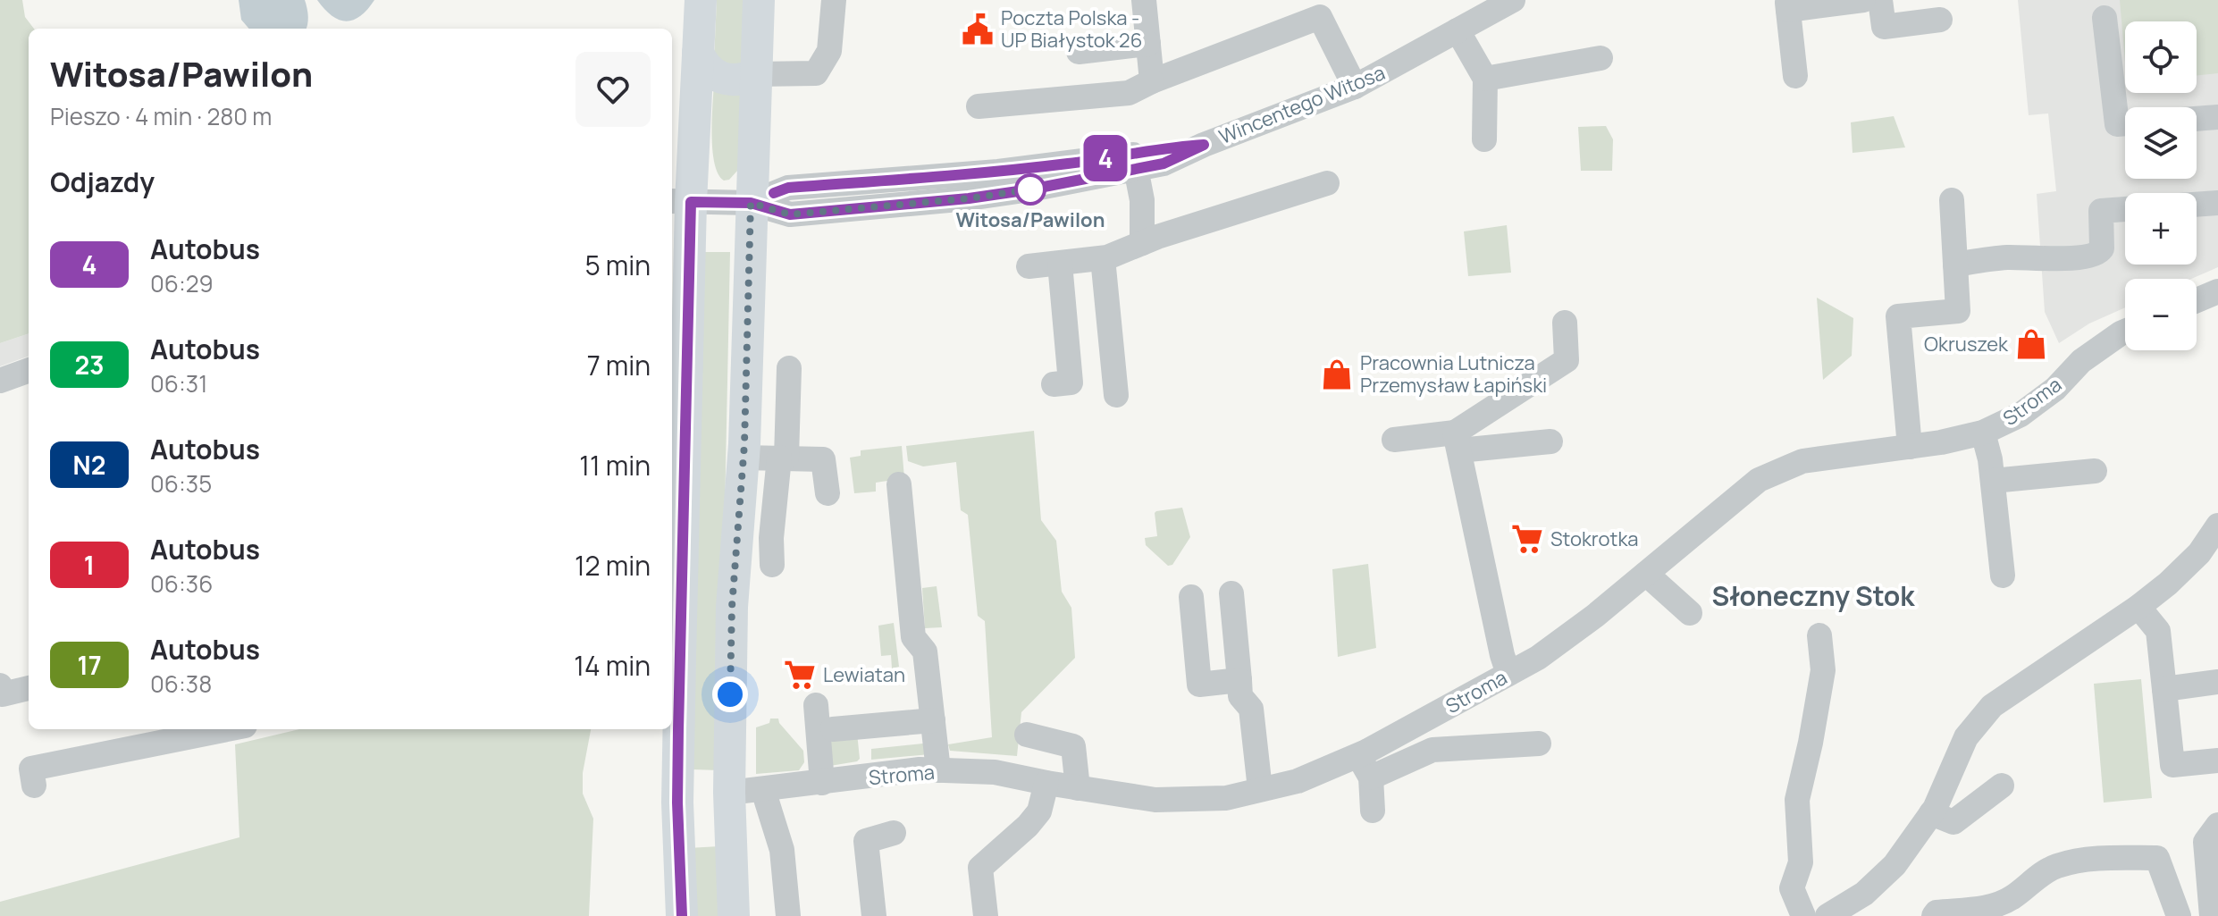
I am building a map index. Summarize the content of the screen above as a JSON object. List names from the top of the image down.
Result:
{
  "streets": {
    "street": ["Wincentego Witosa", "Stroma"]
  },
  "districts": ["Słoneczny Stok"],
  "places": {
    "public building": ["Poczta Polska - UP Białystok 26"],
    "other": ["Witosa/Pawilon"],
    "shop": ["Okruszek", "Pracownia Lutnicza Przemysław Łapiński"],
    "supermarket": ["Stokrotka", "Lewiatan"]
  },
  "lines": ["bus line 4"],
  "page": {
    "on_map": "4",
    "map_buttons": ["+", "−"],
    "heading": [
      ["Witosa/Pawilon", "Pieszo · 4 min · 280 m"],
      "Odjazdy"
    ],
    "list": [
      {
        "mark": "4",
        "name": "Autobus",
        "note": "06:29",
        "value": "5 min"
      },
      {
        "mark": "23",
        "name": "Autobus",
        "note": "06:31",
        "value": "7 min"
      },
      {
        "mark": "N2",
        "name": "Autobus",
        "note": "06:35",
        "value": "11 min"
      },
      {
        "mark": "1",
        "name": "Autobus",
        "note": "06:36",
        "value": "12 min"
      },
      {
        "mark": "17",
        "name": "Autobus",
        "note": "06:38",
        "value": "14 min"
      }
    ]
  }
}
